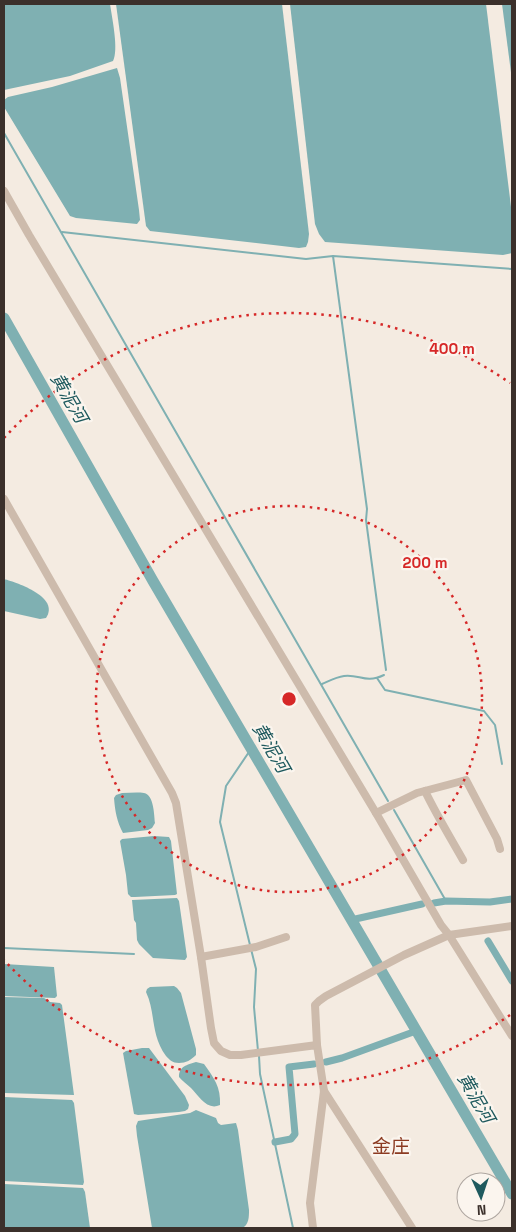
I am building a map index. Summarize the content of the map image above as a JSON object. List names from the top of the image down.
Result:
{
  "districts": ["金庄"],
  "water": ["黄泥河"],
  "north": "bottom",
  "rings": ["400 m", "200 m"]
}
